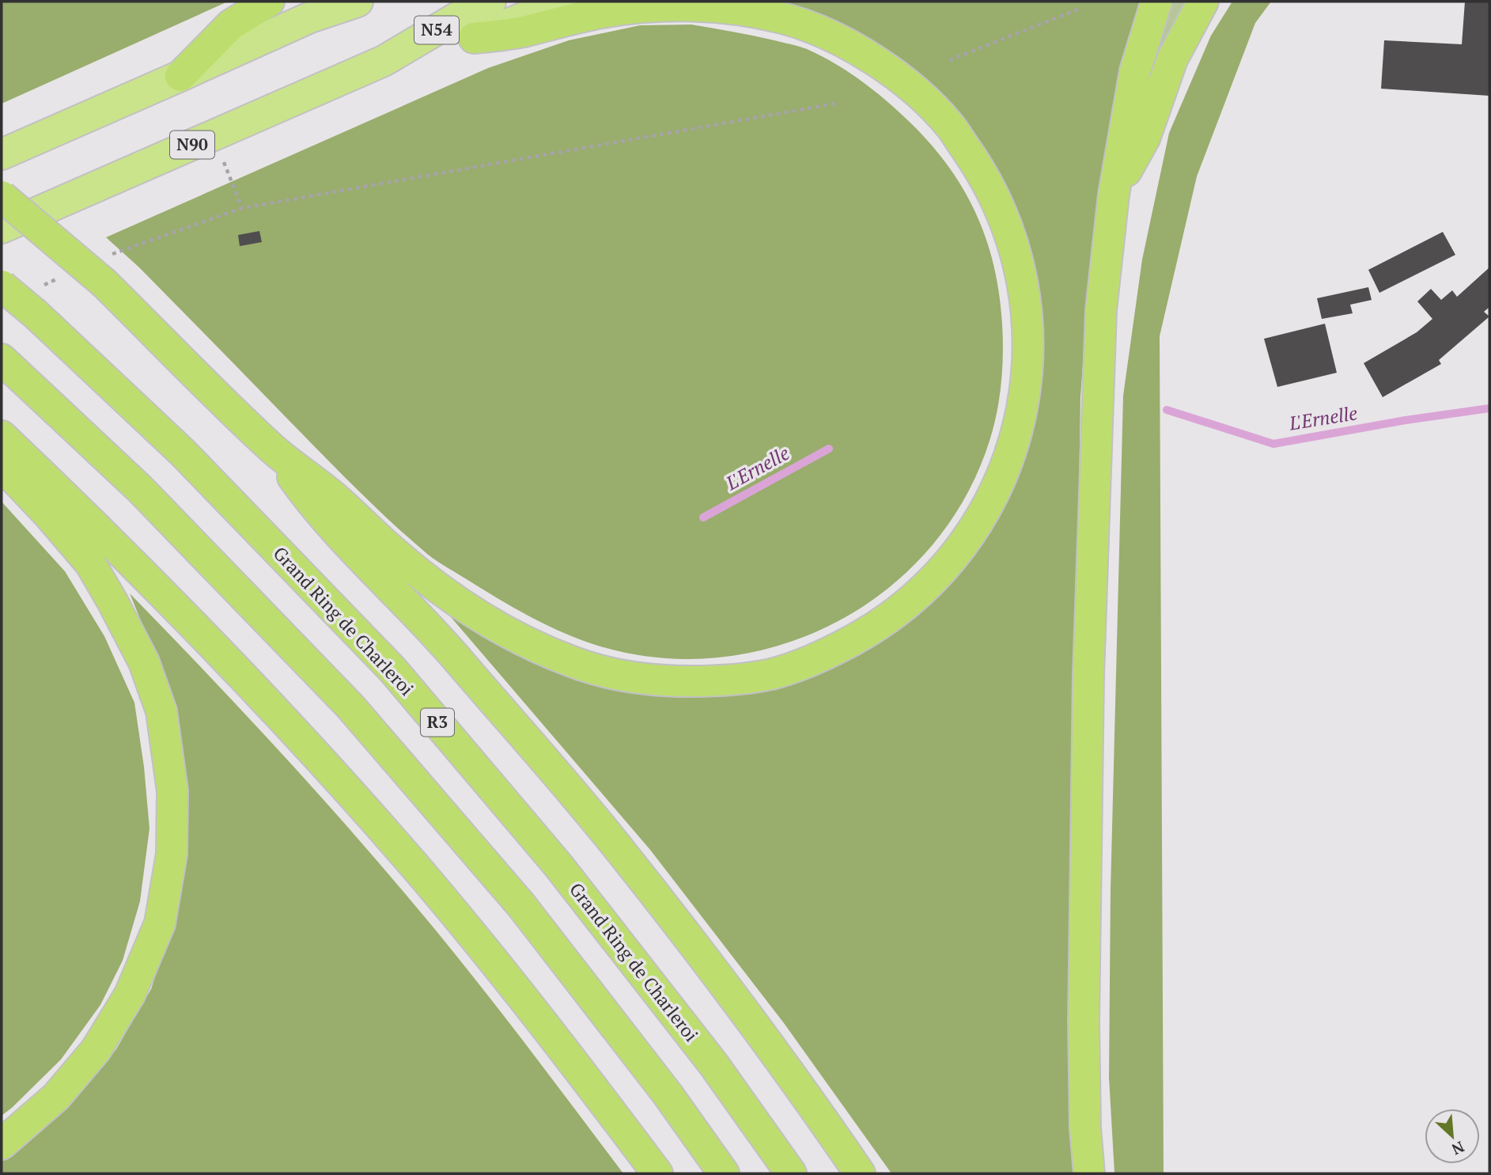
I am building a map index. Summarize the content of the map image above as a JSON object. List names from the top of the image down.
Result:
{
  "streets": {
    "highway": [
      "N54",
      "N90",
      "Grand Ring de Charleroi",
      "R3"
    ]
  },
  "crossings": [
    ["N54", "N90"]
  ],
  "water": ["L'Ernelle"],
  "north": "bottom right"
}
